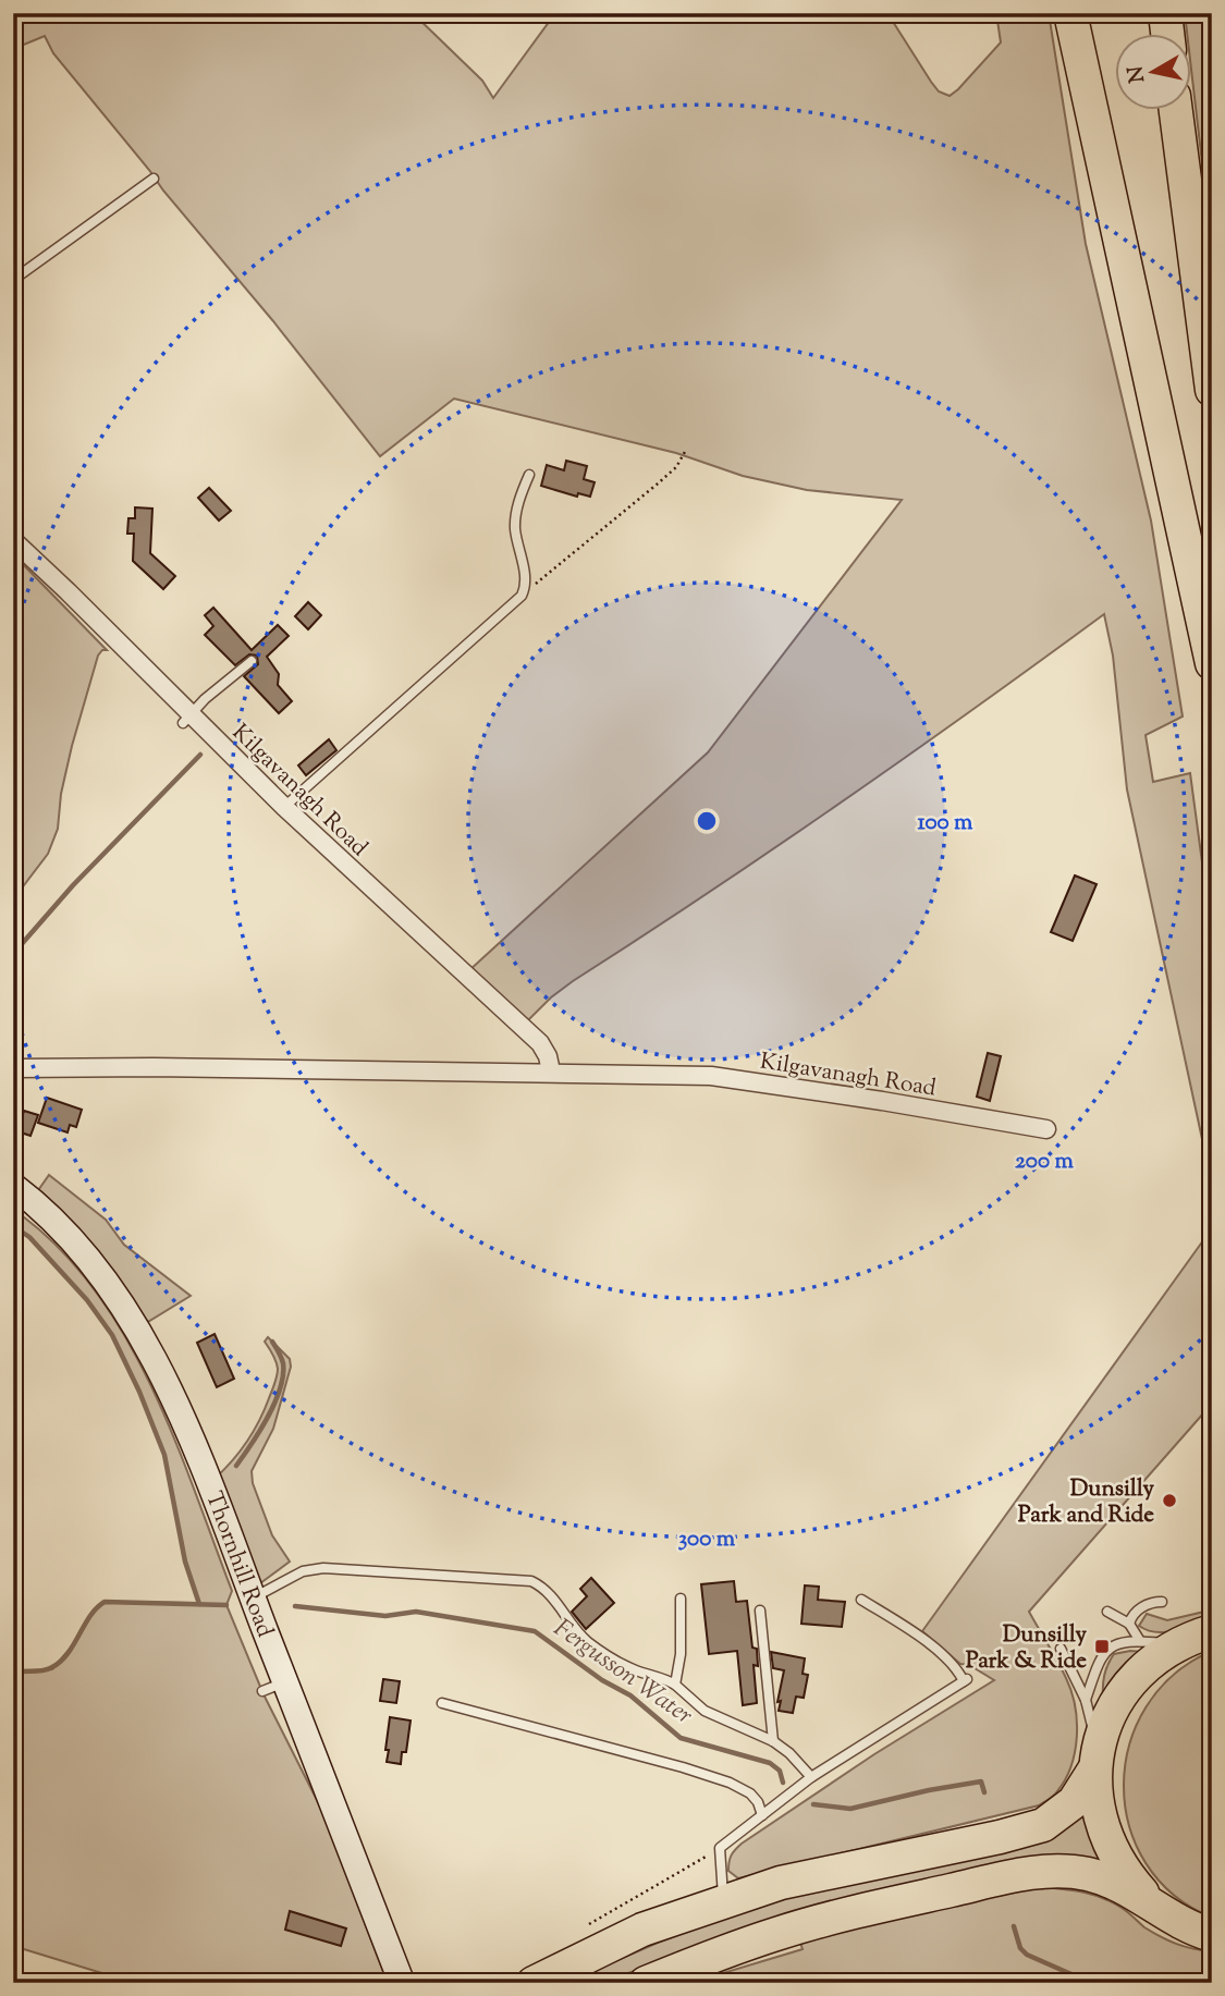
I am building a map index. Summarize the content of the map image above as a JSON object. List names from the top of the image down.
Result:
{
  "streets": {
    "street": ["Kilgavanagh Road", "Thornhill Road"]
  },
  "water": ["Fergusson Water"],
  "places": {
    "other": ["Dunsilly Park and Ride"],
    "transit": ["Dunsilly Park & Ride"]
  },
  "north": "left",
  "rings": ["100 m", "200 m", "300 m"]
}
